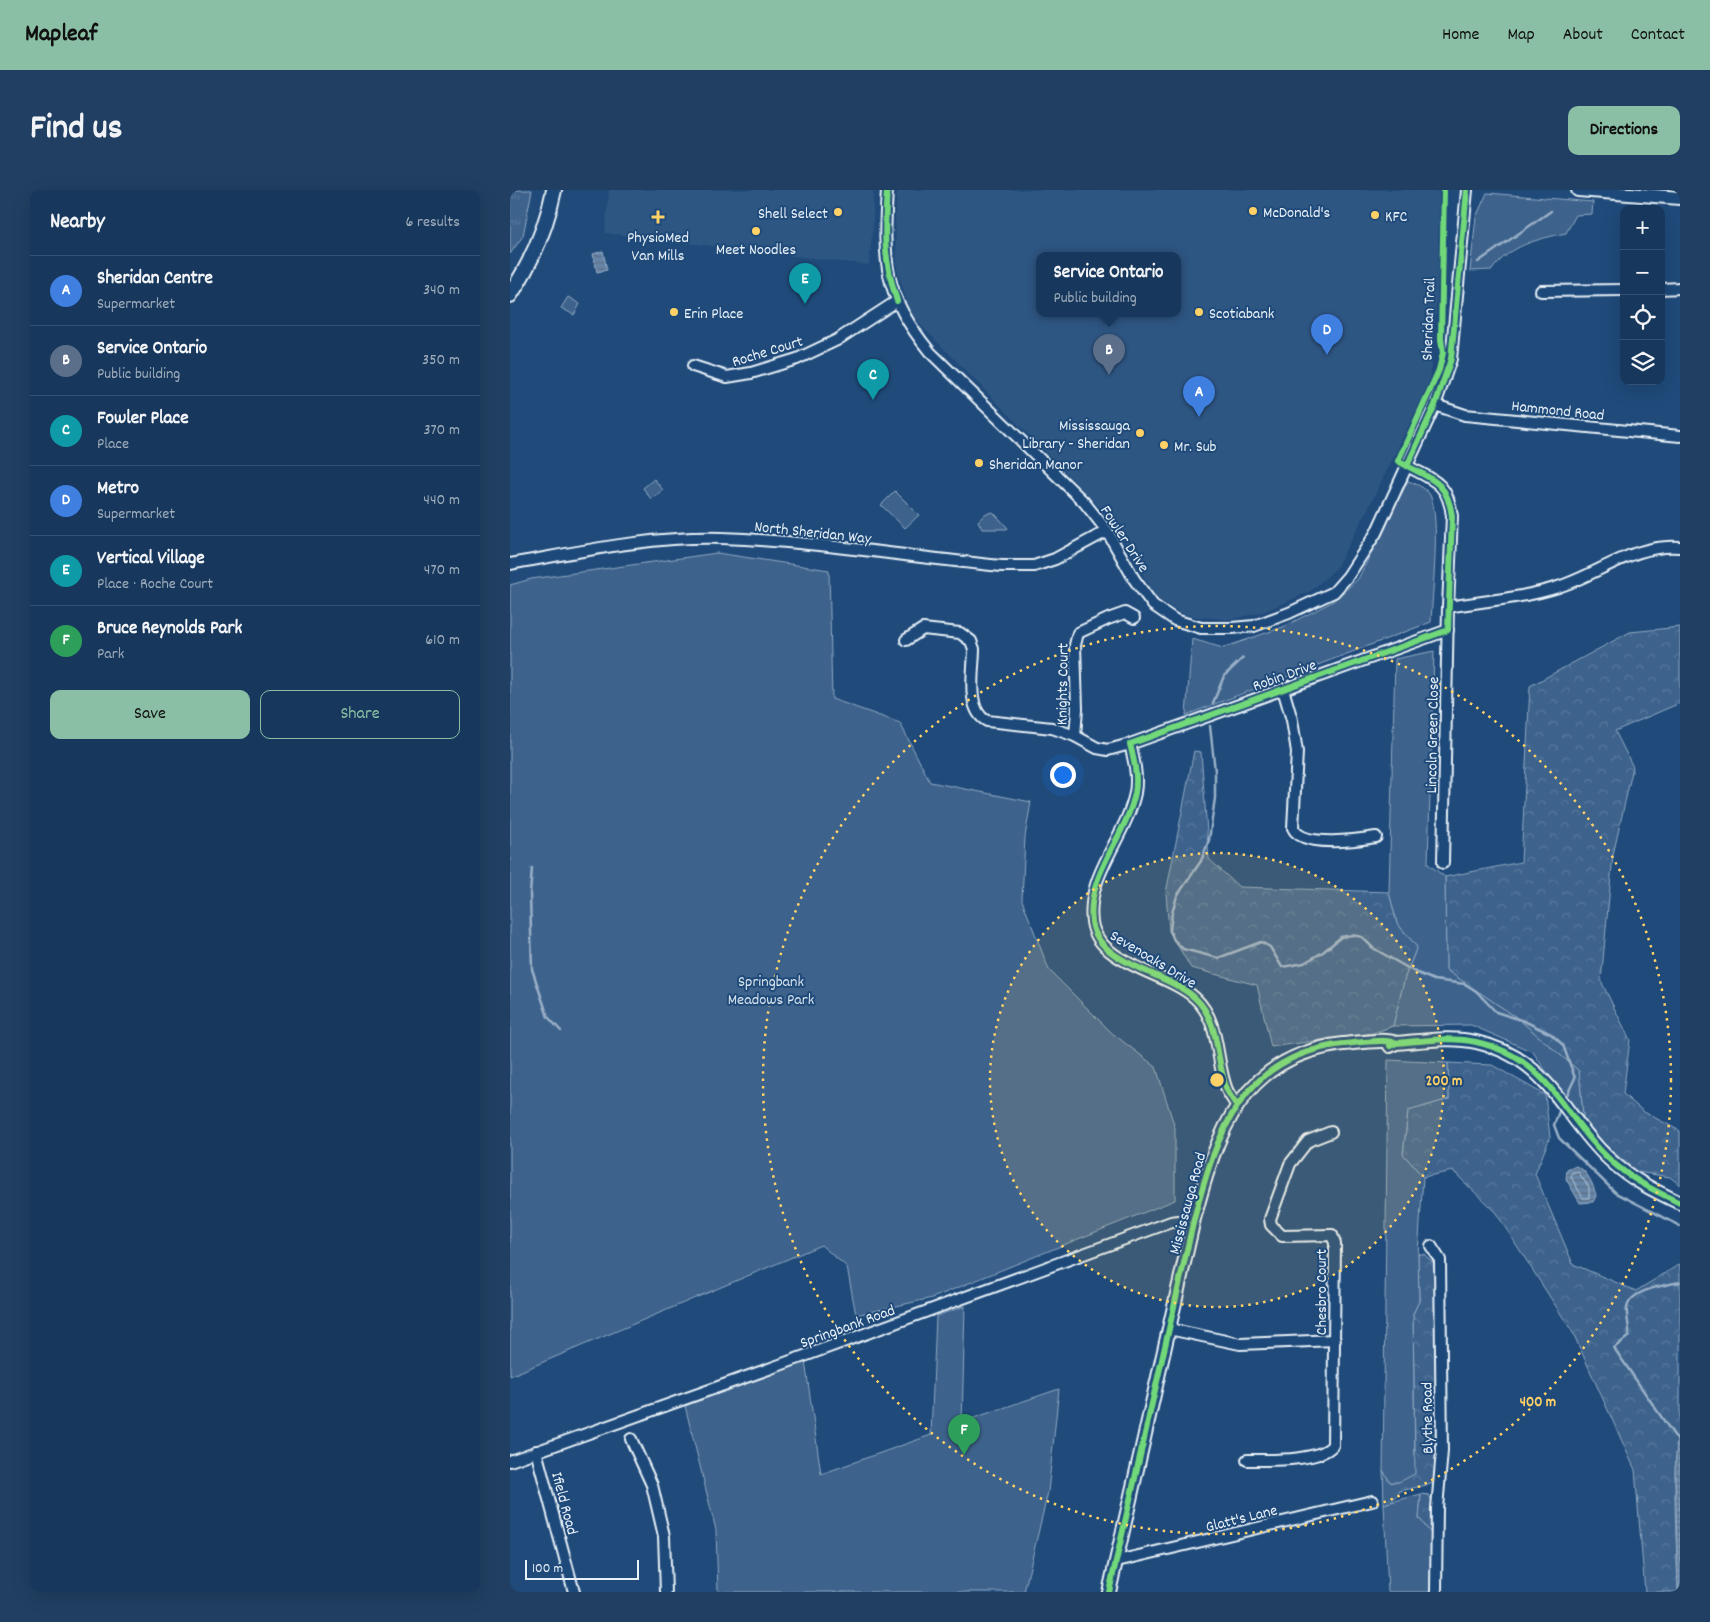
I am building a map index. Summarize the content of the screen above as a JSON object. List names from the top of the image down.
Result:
{
  "streets": {
    "main road": ["Mississauga Road"],
    "street": [
      "Roche Court",
      "Hammond Road",
      "North Sheridan Way",
      "Fowler Drive",
      "Robin Drive",
      "Knights Court",
      "Lincoln Green Close",
      "Sevenoaks Drive",
      "Chesbro Court",
      "Springbank Road",
      "Blythe Road",
      "Ifield Road",
      "Glatt's Lane"
    ],
    "cycle path": ["Sheridan Trail"]
  },
  "crossings": [
    ["Roche Court", "Fowler Drive"],
    ["Hammond Road", "Fowler Drive"],
    ["North Sheridan Way", "Fowler Drive"],
    ["Fowler Drive", "Lincoln Green Close"],
    ["Robin Drive", "Knights Court"],
    ["Robin Drive", "Lincoln Green Close"],
    ["Robin Drive", "Sevenoaks Drive"],
    ["Sevenoaks Drive", "Mississauga Road"],
    ["Mississauga Road", "Springbank Road"],
    ["Mississauga Road", "Glatt's Lane"],
    ["Springbank Road", "Ifield Road"]
  ],
  "parks": ["Springbank Meadows Park"],
  "places": {
    "other": [
      "McDonald's",
      "Shell Select",
      "KFC",
      "Meet Noodles",
      "Erin Place",
      "Scotiabank",
      "Mississauga Library - Sheridan",
      "Mr. Sub",
      "Sheridan Manor"
    ],
    "health": ["PhysioMed Van Mills"]
  },
  "scale_bar": "100 m",
  "page": {
    "header": "Mapleaf",
    "nav": [
      "Home",
      "Map",
      "About",
      "Contact"
    ],
    "title": "Find us",
    "buttons": [
      "Directions",
      ["Save", "Share"]
    ],
    "heading": ["Nearby", "6 results"],
    "map_buttons": ["+", "−"],
    "popup": ["Service Ontario", "Public building"],
    "list": [
      {
        "mark": "A",
        "name": "Sheridan Centre",
        "note": "Supermarket",
        "value": "340 m"
      },
      {
        "mark": "B",
        "name": "Service Ontario",
        "note": "Public building",
        "value": "350 m"
      },
      {
        "mark": "C",
        "name": "Fowler Place",
        "note": "Place",
        "value": "370 m"
      },
      {
        "mark": "D",
        "name": "Metro",
        "note": "Supermarket",
        "value": "440 m"
      },
      {
        "mark": "E",
        "name": "Vertical Village",
        "note": "Place · Roche Court",
        "value": "470 m"
      },
      {
        "mark": "F",
        "name": "Bruce Reynolds Park",
        "note": "Park",
        "value": "610 m"
      }
    ],
    "pins": [
      "E",
      "D",
      "B",
      "C",
      "A",
      "F"
    ],
    "scale": "100 m"
  },
  "rings": ["200 m", "400 m"]
}
